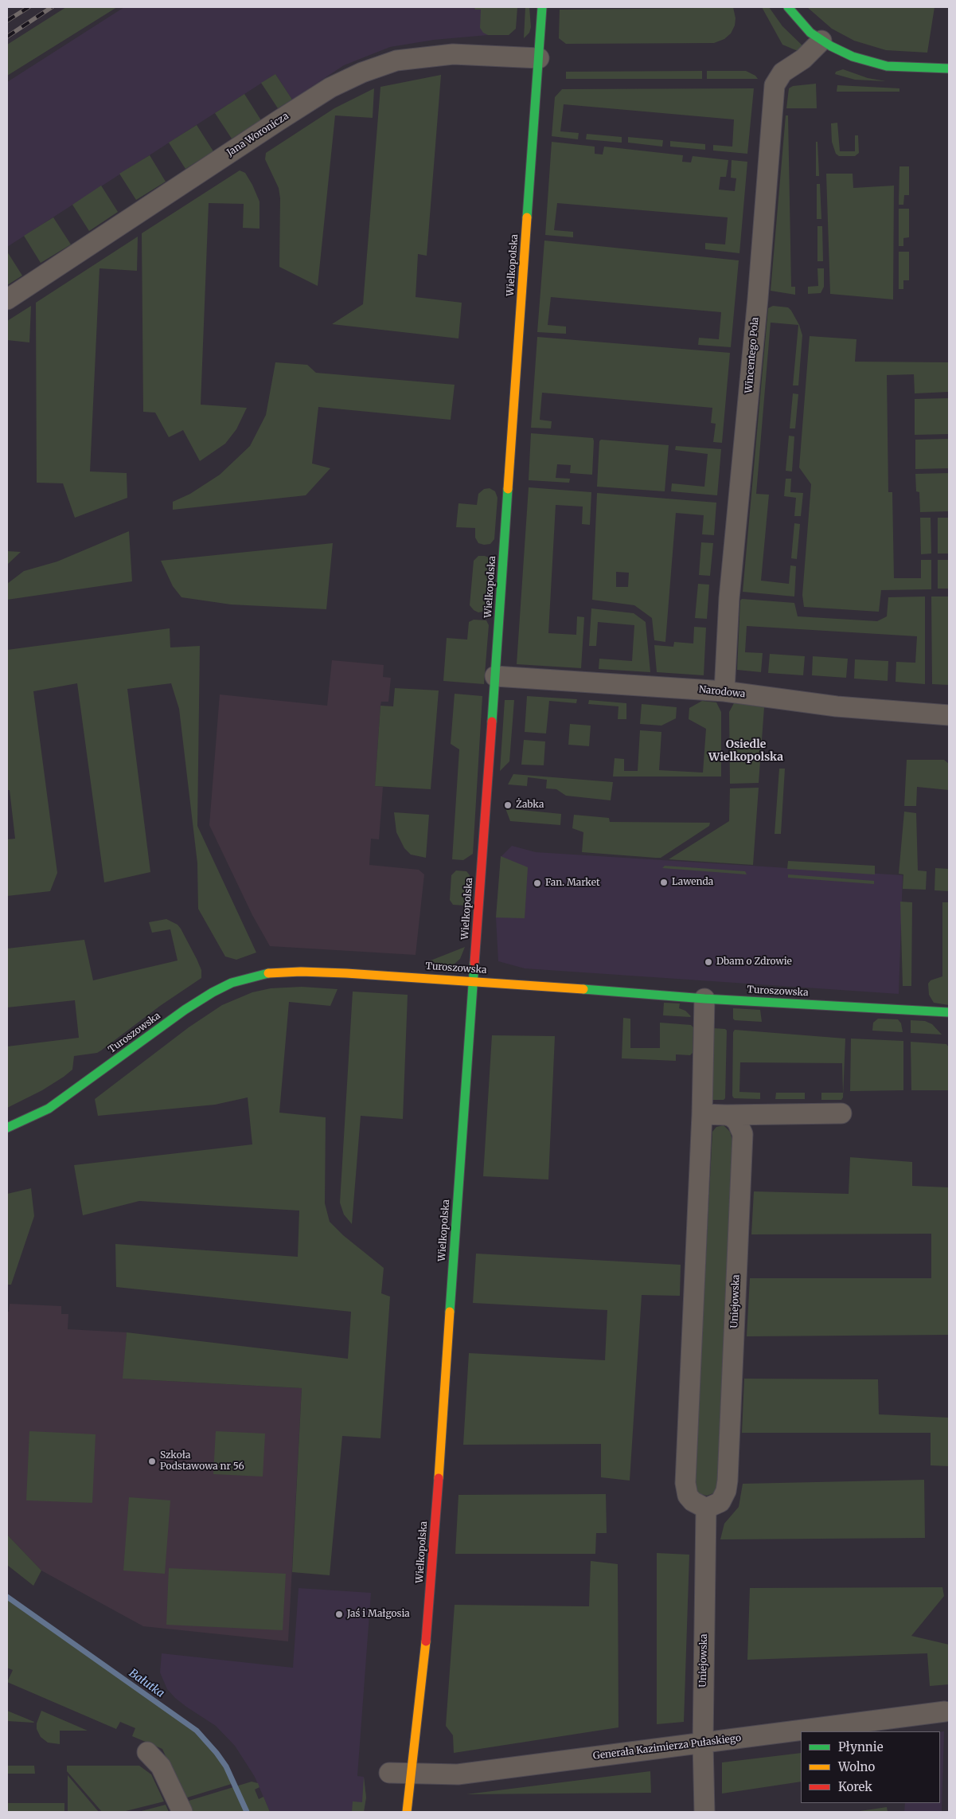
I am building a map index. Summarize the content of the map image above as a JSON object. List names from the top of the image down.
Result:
{
  "streets": {
    "street": [
      "Jana Woronicza",
      "Wielkopolska",
      "Wincentego Pola",
      "Narodowa",
      "Turoszowska",
      "Uniejowska",
      "Generała Kazimierza Pułaskiego"
    ]
  },
  "crossings": [
    ["Jana Woronicza", "Wielkopolska"],
    ["Wielkopolska", "Narodowa"],
    ["Wielkopolska", "Turoszowska"],
    ["Wielkopolska", "Generała Kazimierza Pułaskiego"],
    ["Wincentego Pola", "Narodowa"],
    ["Uniejowska", "Generała Kazimierza Pułaskiego"]
  ],
  "districts": ["Osiedle Wielkopolska"],
  "water": ["Bałutka"],
  "places": [
    "Żabka",
    "Lawenda",
    "Fan. Market",
    "Dbam o Zdrowie",
    "Szkoła Podstawowa nr 56",
    "Jaś i Małgosia"
  ],
  "legend": ["Płynnie", "Wolno", "Korek"]
}
